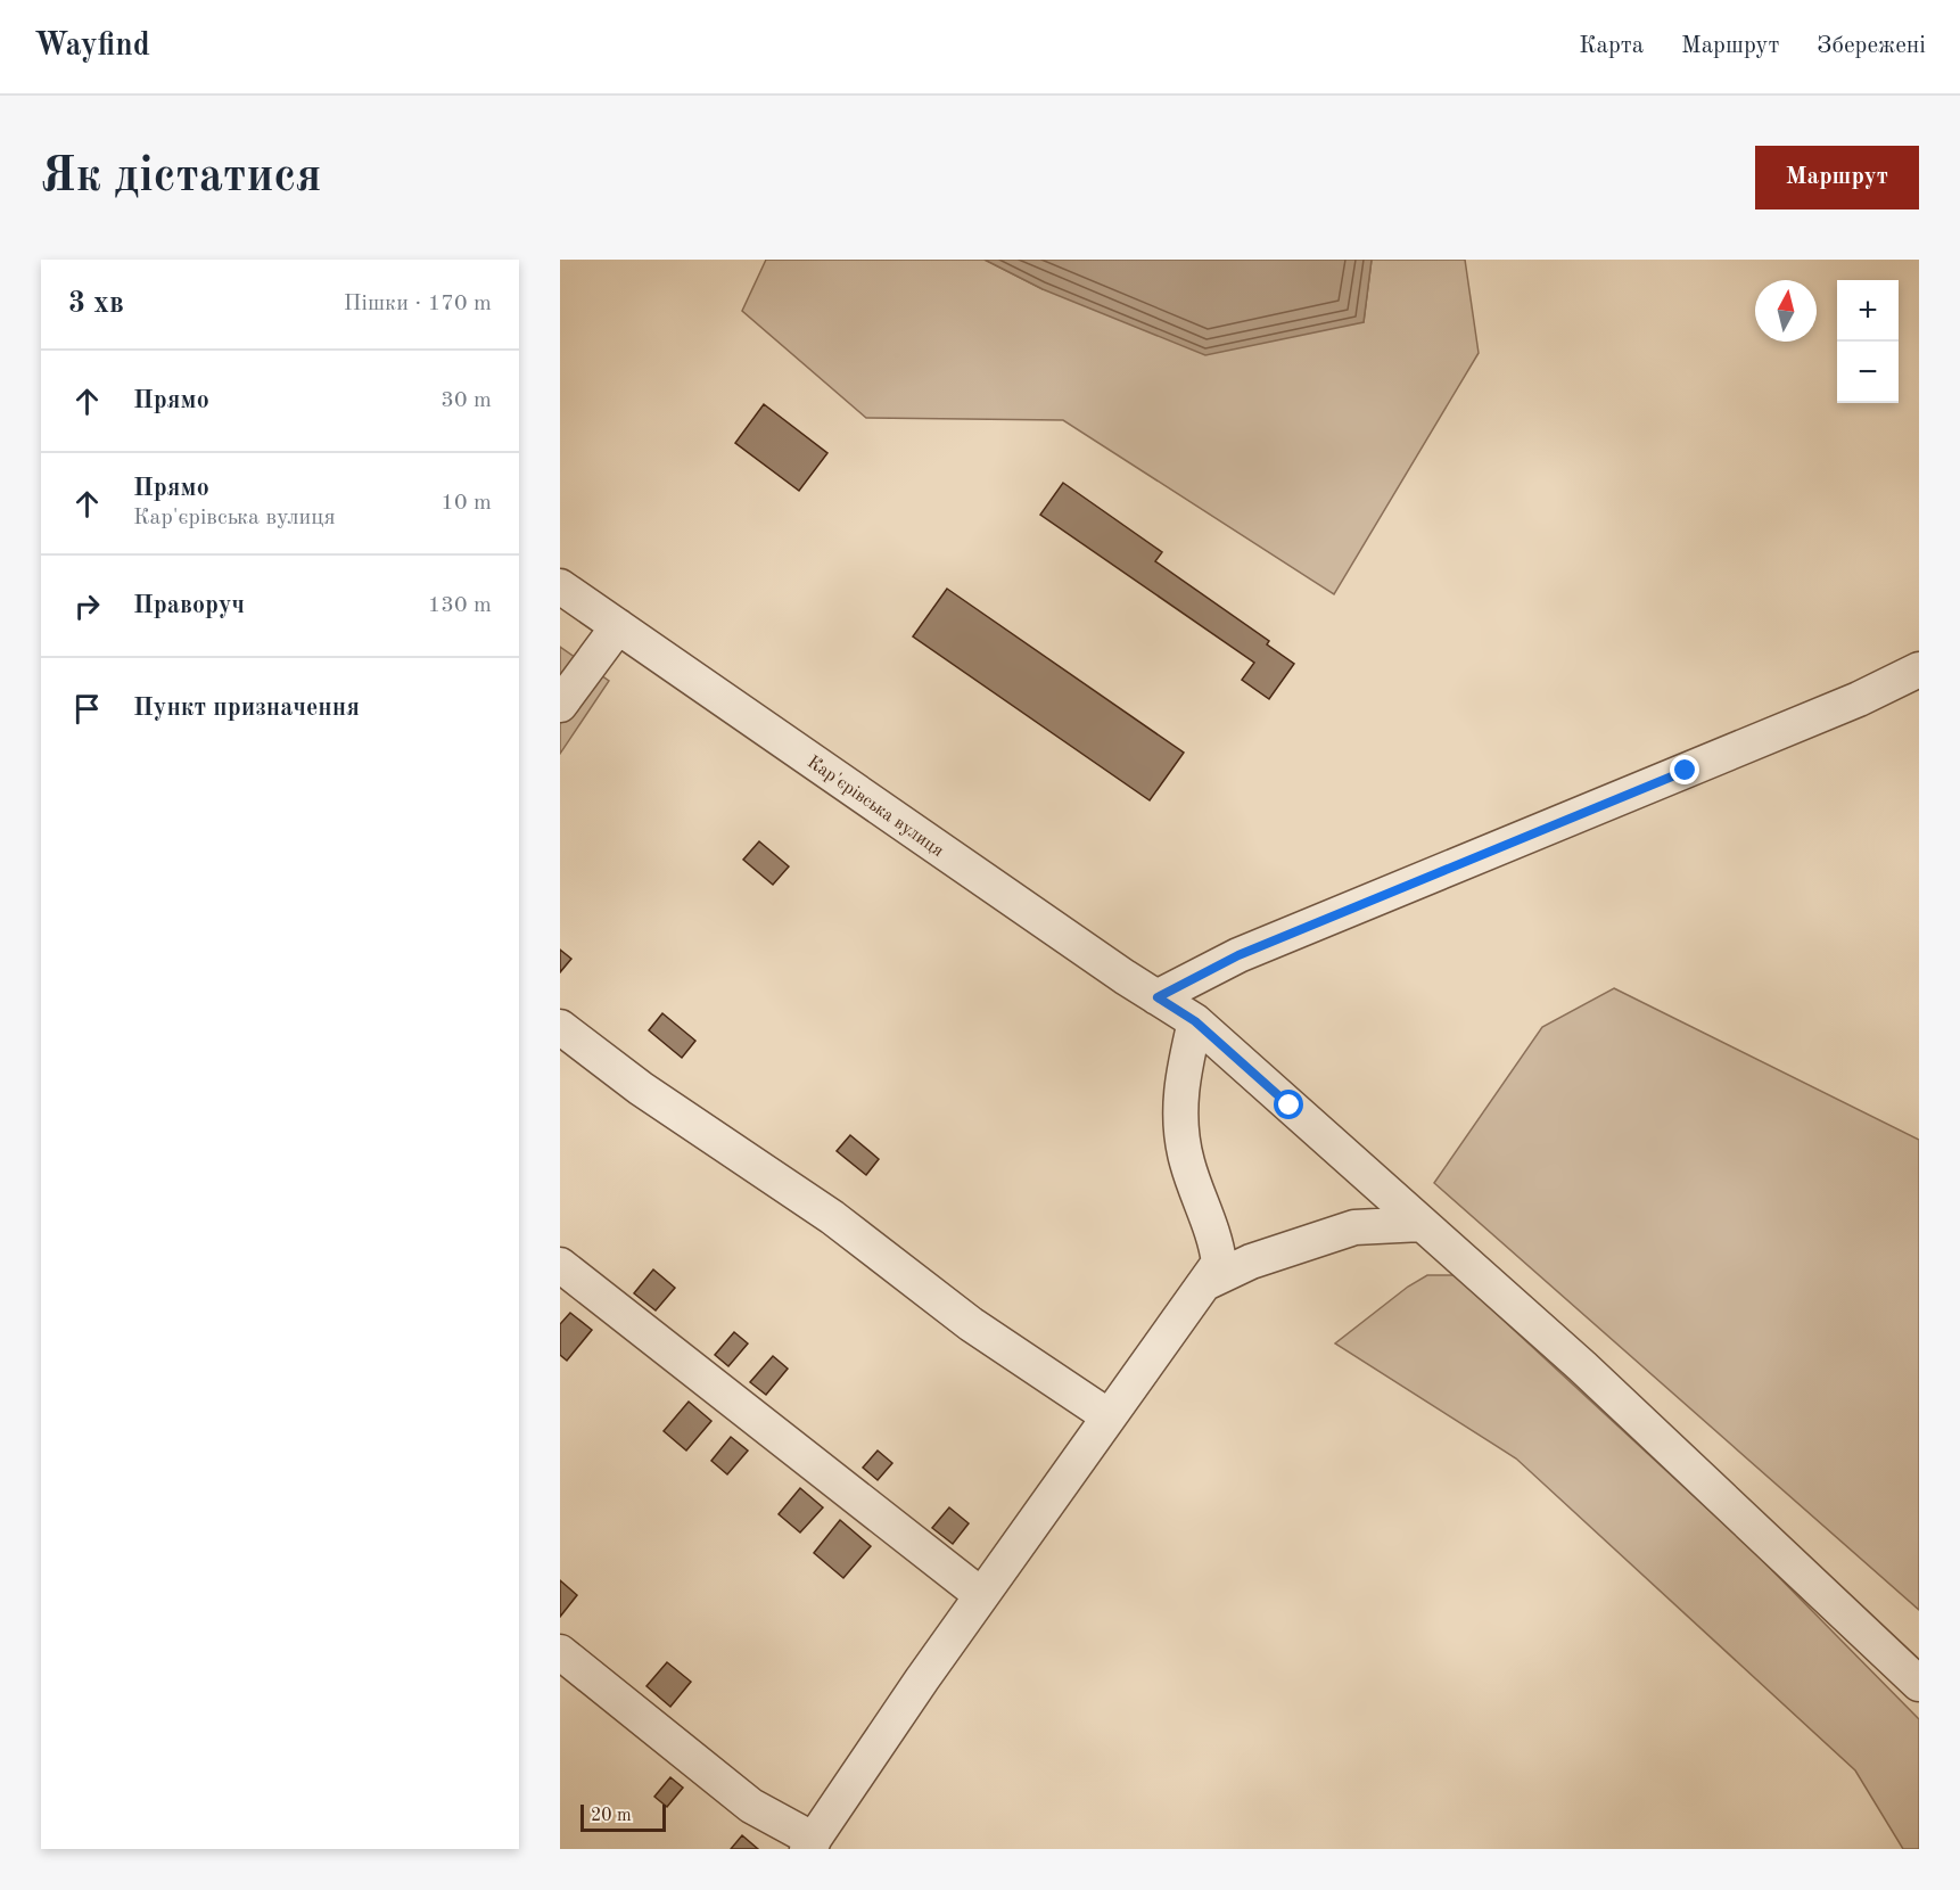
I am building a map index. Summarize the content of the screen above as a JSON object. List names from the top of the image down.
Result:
{
  "streets": {
    "street": ["Кар'єрівська вулиця"]
  },
  "scale_bar": "20 m",
  "north": "top",
  "page": {
    "header": "Wayfind",
    "nav": ["Карта", "Маршрут", "Збережені"],
    "buttons": "Маршрут",
    "title": "Як дістатися",
    "heading": ["3 хв", "Пішки · 170 m"],
    "map_buttons": ["+", "−"],
    "list": [
      ["Прямо", "30 m"],
      ["Прямо", "Кар'єрівська вулиця", "10 m"],
      ["Праворуч", "130 m"],
      "Пункт призначення"
    ],
    "scale": "20 m"
  }
}
